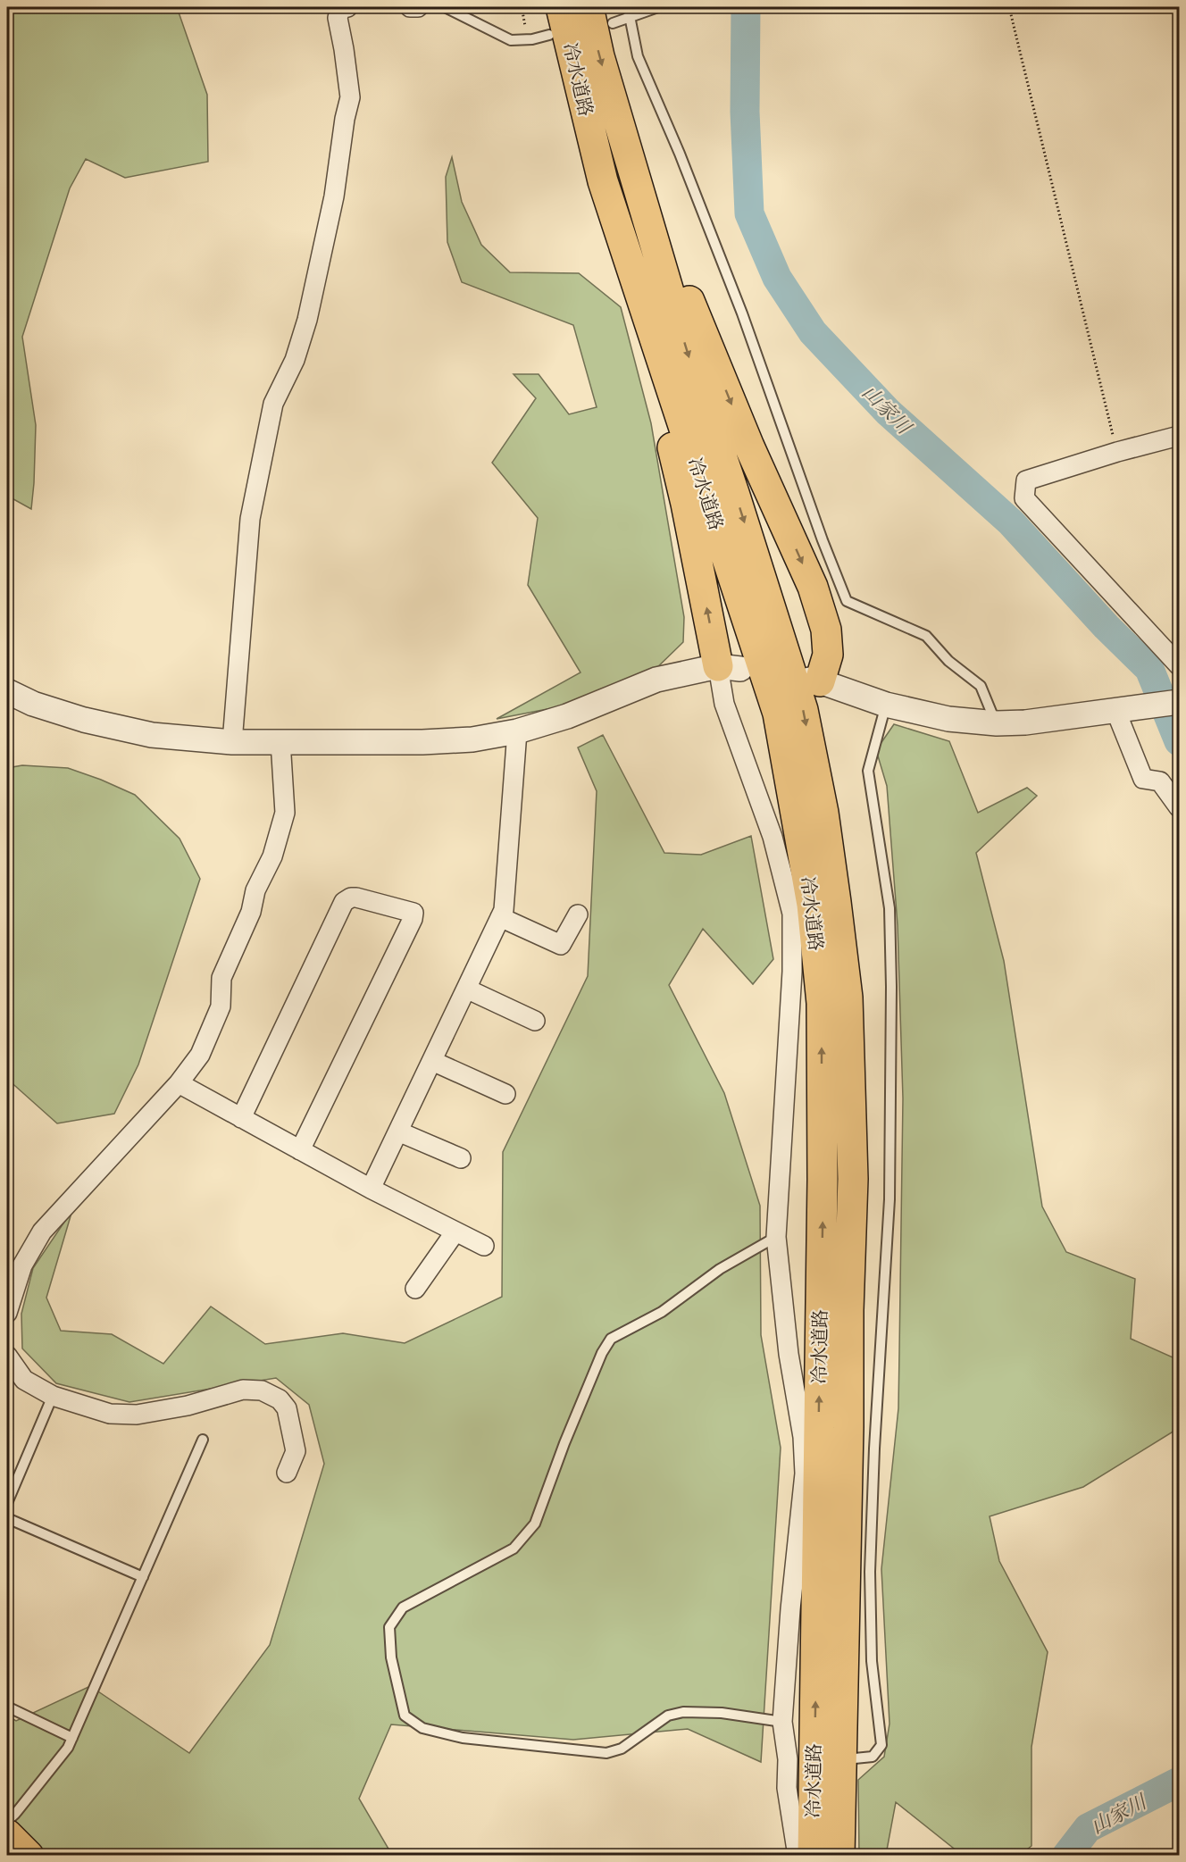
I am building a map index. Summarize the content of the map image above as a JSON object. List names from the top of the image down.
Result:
{
  "streets": {
    "main road": ["冷水道路"]
  },
  "water": ["山家川"]
}
